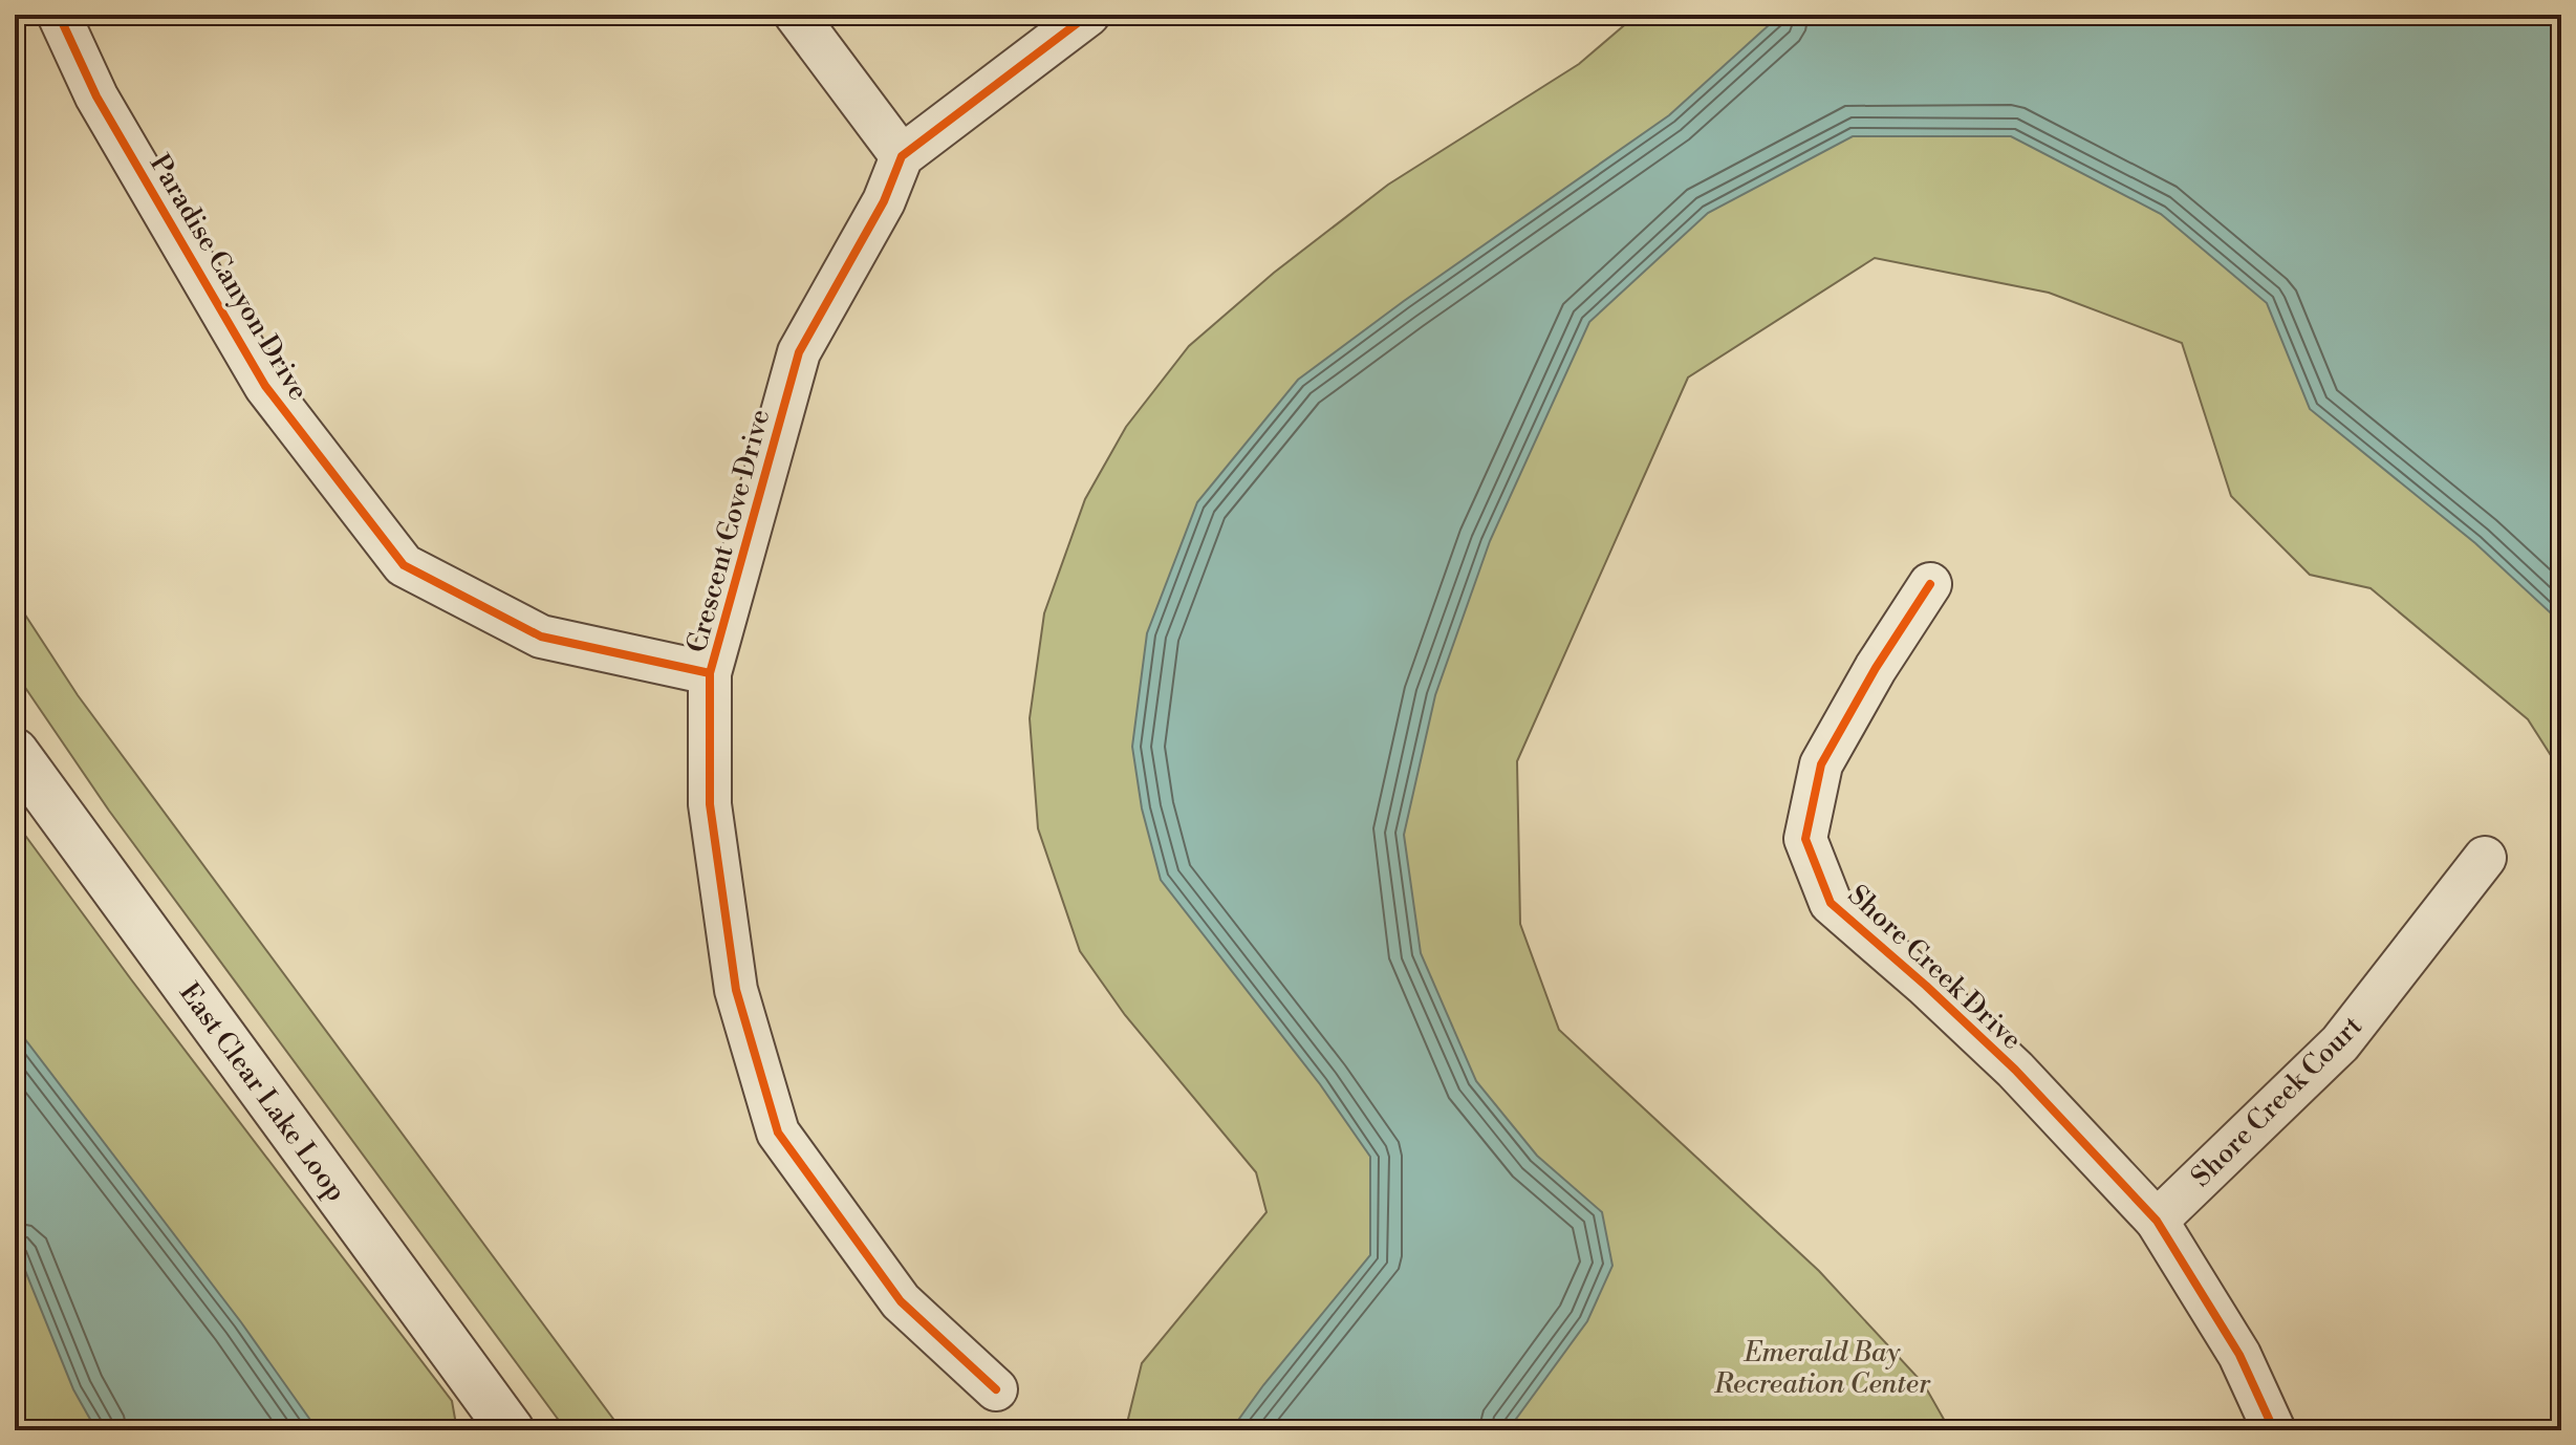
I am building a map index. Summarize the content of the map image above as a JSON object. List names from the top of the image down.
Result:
{
  "streets": {
    "street": [
      "Paradise Canyon Drive",
      "Crescent Cove Drive",
      "Shore Creek Drive",
      "East Clear Lake Loop",
      "Shore Creek Court"
    ]
  },
  "crossings": [
    ["Paradise Canyon Drive", "Crescent Cove Drive"],
    ["Shore Creek Drive", "Shore Creek Court"]
  ],
  "parks": ["Emerald Bay Recreation Center"]
}
